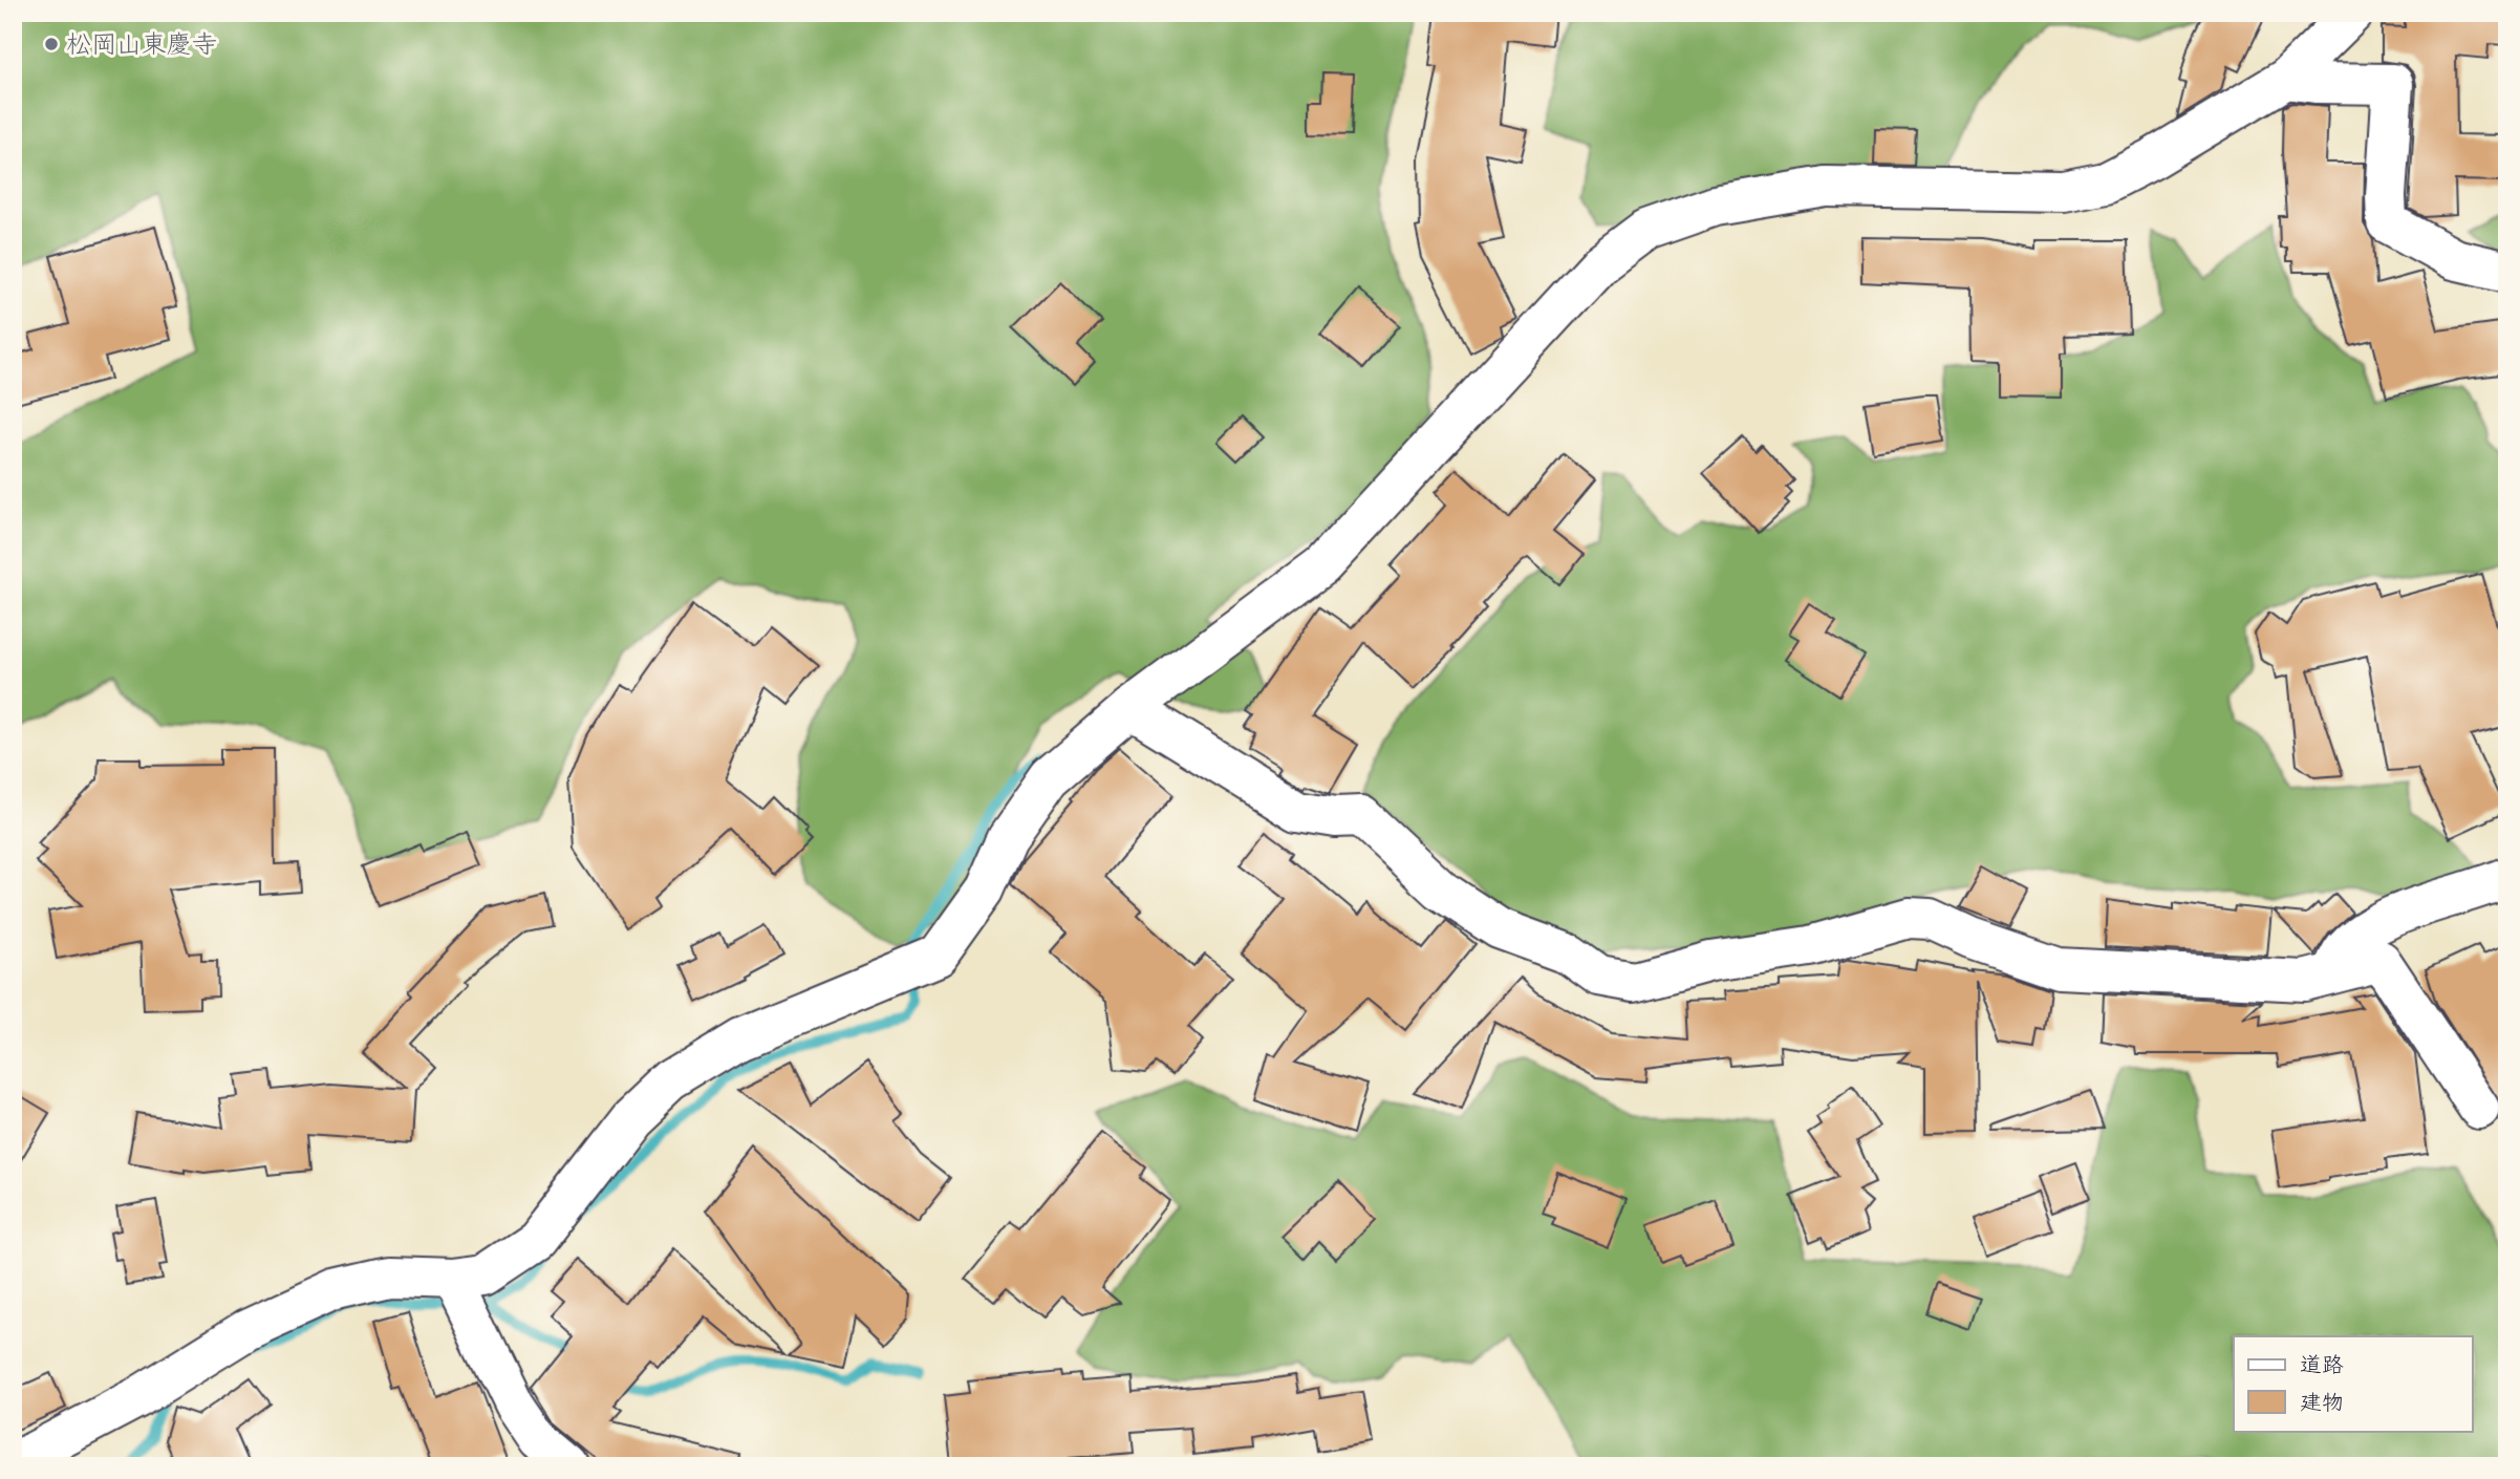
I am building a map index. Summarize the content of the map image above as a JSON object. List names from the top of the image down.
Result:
{
  "places": ["松岡山東慶寺"],
  "legend": ["道路", "建物"]
}
